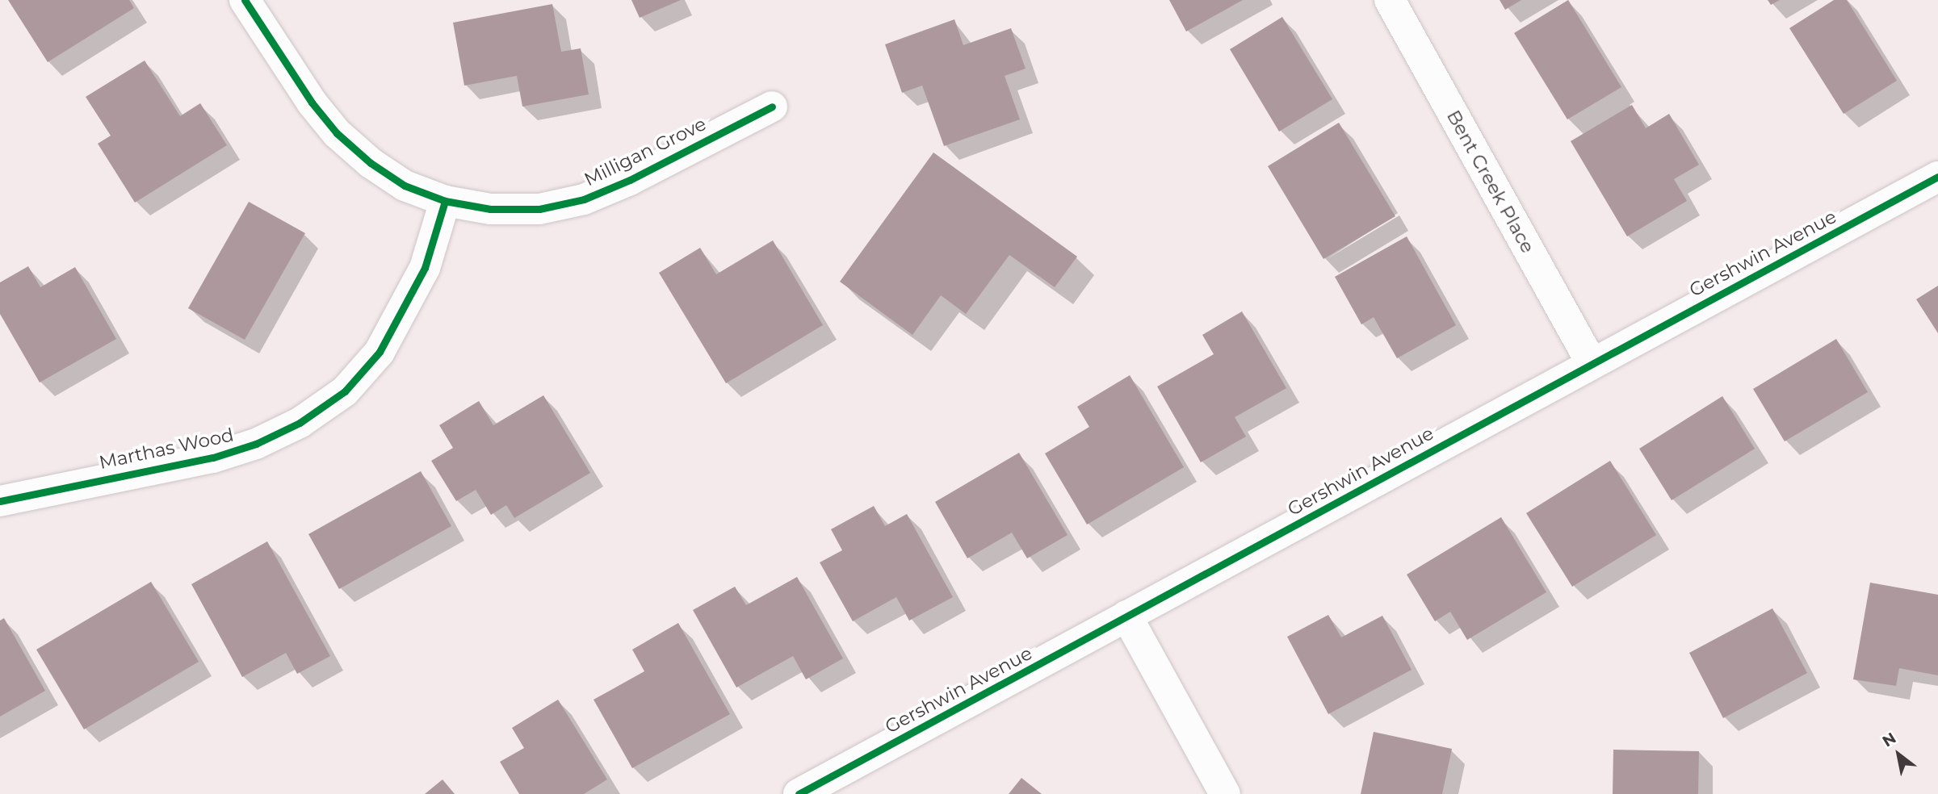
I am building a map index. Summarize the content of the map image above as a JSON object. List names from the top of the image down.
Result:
{
  "streets": {
    "street": [
      "Milligan Grove",
      "Bent Creek Place",
      "Gershwin Avenue",
      "Marthas Wood"
    ]
  },
  "crossings": [
    ["Milligan Grove", "Marthas Wood"],
    ["Bent Creek Place", "Gershwin Avenue"]
  ],
  "north": "top left"
}
